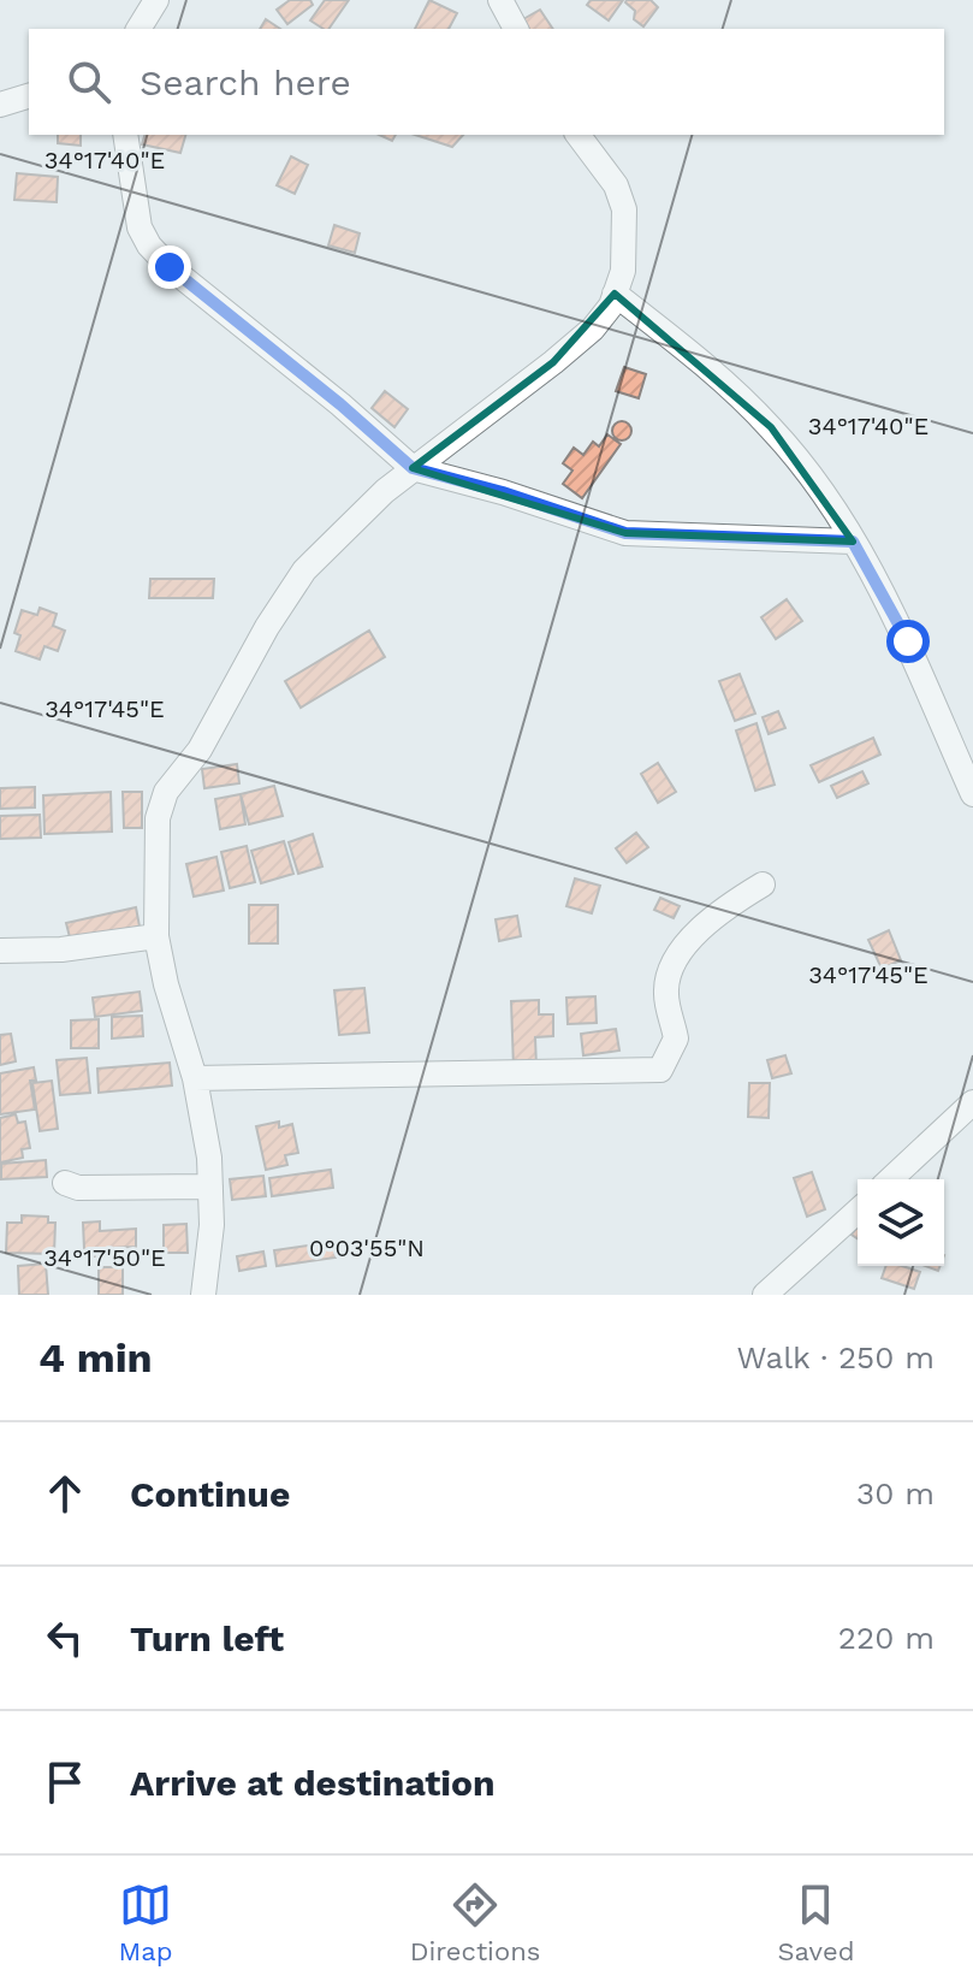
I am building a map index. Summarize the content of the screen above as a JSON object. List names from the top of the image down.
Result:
{
  "page": {
    "search": "Search here",
    "heading": ["4 min", "Walk · 250 m"],
    "list": [
      ["Continue", "30 m"],
      ["Turn left", "220 m"],
      "Arrive at destination"
    ],
    "nav": ["Map", "Directions", "Saved"]
  },
  "coordinates": [
    "34°17'40\"E",
    "34°17'45\"E",
    "0°03'55\"N",
    "34°17'50\"E"
  ]
}
